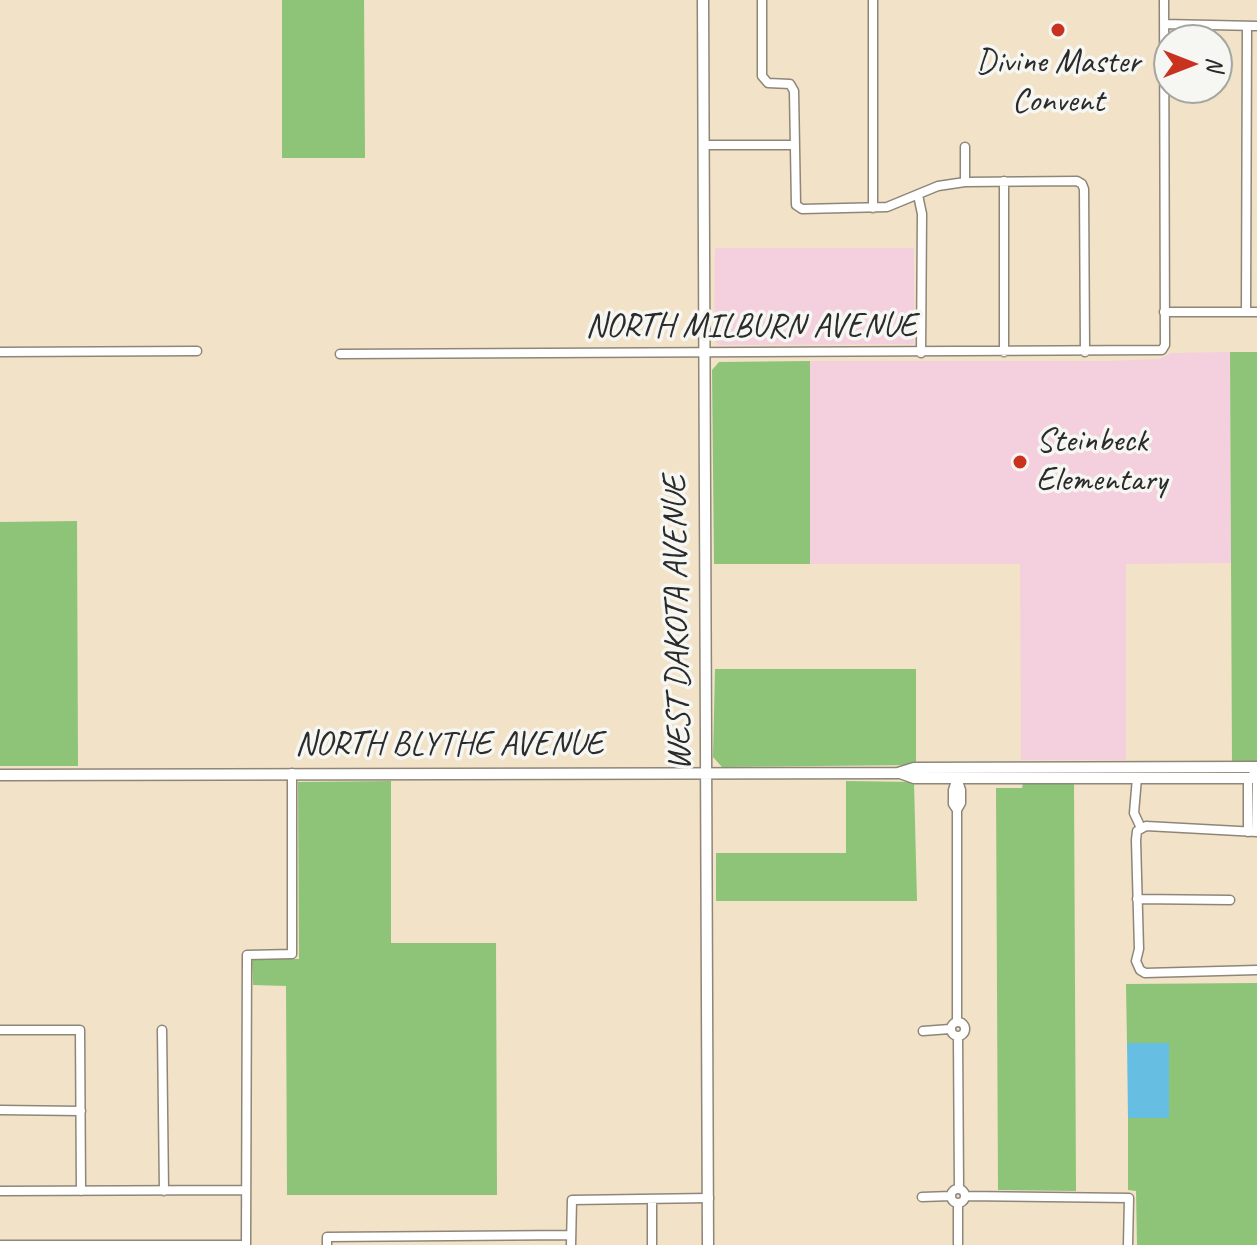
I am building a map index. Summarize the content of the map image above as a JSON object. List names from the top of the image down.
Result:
{
  "streets": {
    "street": ["NORTH MILBURN AVENUE", "WEST DAKOTA AVENUE", "NORTH BLYTHE AVENUE"]
  },
  "crossings": [
    ["NORTH MILBURN AVENUE", "WEST DAKOTA AVENUE"],
    ["WEST DAKOTA AVENUE", "NORTH BLYTHE AVENUE"]
  ],
  "places": ["Divine Master Convent", "Steinbeck Elementary"],
  "north": "right"
}
